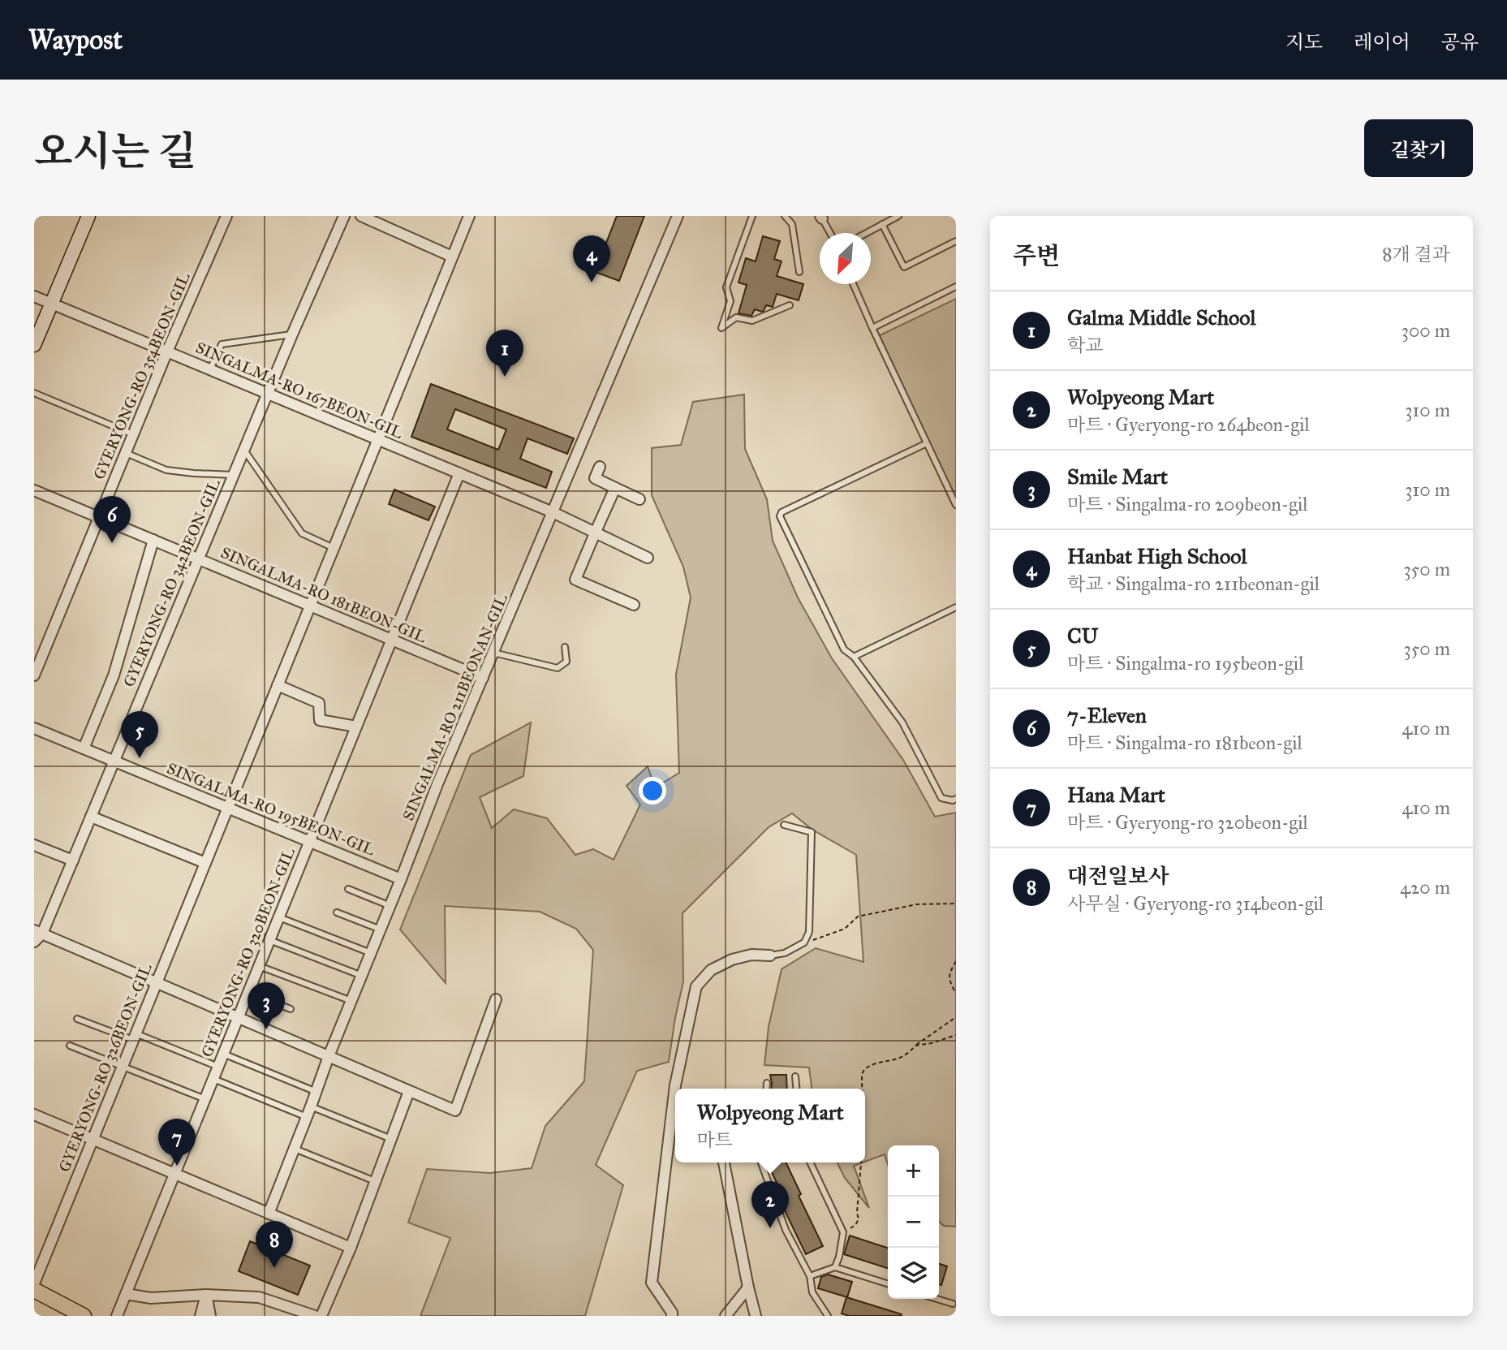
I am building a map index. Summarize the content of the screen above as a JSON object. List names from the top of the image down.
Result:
{
  "streets": {
    "street": [
      "GYERYONG-RO 354BEON-GIL",
      "SINGALMA-RO 167BEON-GIL",
      "GYERYONG-RO 342BEON-GIL",
      "SINGALMA-RO 181BEON-GIL",
      "SINGALMA-RO 211BEONAN-GIL",
      "SINGALMA-RO 195BEON-GIL",
      "GYERYONG-RO 320BEON-GIL",
      "GYERYONG-RO 326BEON-GIL"
    ]
  },
  "crossings": [
    ["GYERYONG-RO 354BEON-GIL", "SINGALMA-RO 167BEON-GIL"],
    ["GYERYONG-RO 354BEON-GIL", "GYERYONG-RO 342BEON-GIL"],
    ["GYERYONG-RO 354BEON-GIL", "SINGALMA-RO 181BEON-GIL"],
    ["SINGALMA-RO 167BEON-GIL", "GYERYONG-RO 342BEON-GIL"],
    ["SINGALMA-RO 167BEON-GIL", "SINGALMA-RO 211BEONAN-GIL"],
    ["SINGALMA-RO 167BEON-GIL", "GYERYONG-RO 320BEON-GIL"],
    ["SINGALMA-RO 167BEON-GIL", "GYERYONG-RO 326BEON-GIL"],
    ["GYERYONG-RO 342BEON-GIL", "SINGALMA-RO 181BEON-GIL"],
    ["GYERYONG-RO 342BEON-GIL", "SINGALMA-RO 195BEON-GIL"],
    ["SINGALMA-RO 181BEON-GIL", "SINGALMA-RO 211BEONAN-GIL"],
    ["SINGALMA-RO 181BEON-GIL", "GYERYONG-RO 320BEON-GIL"],
    ["SINGALMA-RO 181BEON-GIL", "GYERYONG-RO 326BEON-GIL"],
    ["SINGALMA-RO 211BEONAN-GIL", "SINGALMA-RO 195BEON-GIL"],
    ["SINGALMA-RO 195BEON-GIL", "GYERYONG-RO 320BEON-GIL"],
    ["SINGALMA-RO 195BEON-GIL", "GYERYONG-RO 326BEON-GIL"]
  ],
  "north": "bottom left",
  "page": {
    "header": "Waypost",
    "nav": ["지도", "레이어", "공유"],
    "title": "오시는 길",
    "buttons": "길찾기",
    "heading": ["주변", "8개 결과"],
    "pins": [
      "4",
      "1",
      "6",
      "5",
      "3",
      "7",
      "2",
      "8"
    ],
    "list": [
      {
        "mark": "1",
        "name": "Galma Middle School",
        "note": "학교",
        "value": "300 m"
      },
      {
        "mark": "2",
        "name": "Wolpyeong Mart",
        "note": "마트 · Gyeryong-ro 264beon-gil",
        "value": "310 m"
      },
      {
        "mark": "3",
        "name": "Smile Mart",
        "note": "마트 · Singalma-ro 209beon-gil",
        "value": "310 m"
      },
      {
        "mark": "4",
        "name": "Hanbat High School",
        "note": "학교 · Singalma-ro 211beonan-gil",
        "value": "350 m"
      },
      {
        "mark": "5",
        "name": "CU",
        "note": "마트 · Singalma-ro 195beon-gil",
        "value": "350 m"
      },
      {
        "mark": "6",
        "name": "7-Eleven",
        "note": "마트 · Singalma-ro 181beon-gil",
        "value": "410 m"
      },
      {
        "mark": "7",
        "name": "Hana Mart",
        "note": "마트 · Gyeryong-ro 320beon-gil",
        "value": "410 m"
      },
      {
        "mark": "8",
        "name": "대전일보사",
        "note": "사무실 · Gyeryong-ro 314beon-gil",
        "value": "420 m"
      }
    ],
    "popup": ["Wolpyeong Mart", "마트"],
    "map_buttons": ["+", "−"]
  }
}
